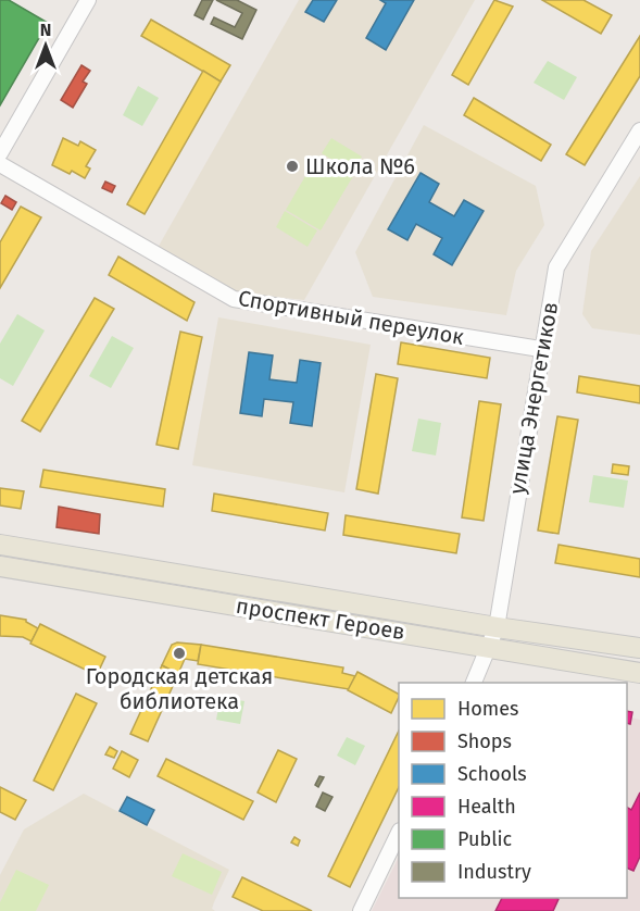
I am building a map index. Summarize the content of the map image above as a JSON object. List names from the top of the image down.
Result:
{
  "streets": {
    "main road": ["проспект Героев"],
    "street": ["Спортивный переулок", "улица Энергетиков"]
  },
  "crossings": [
    ["Спортивный переулок", "улица Энергетиков"],
    ["улица Энергетиков", "проспект Героев"]
  ],
  "places": ["Школа №6", "Городская детская библиотека"],
  "legend": [
    "Homes",
    "Shops",
    "Schools",
    "Health",
    "Public",
    "Industry"
  ],
  "north": "top"
}
